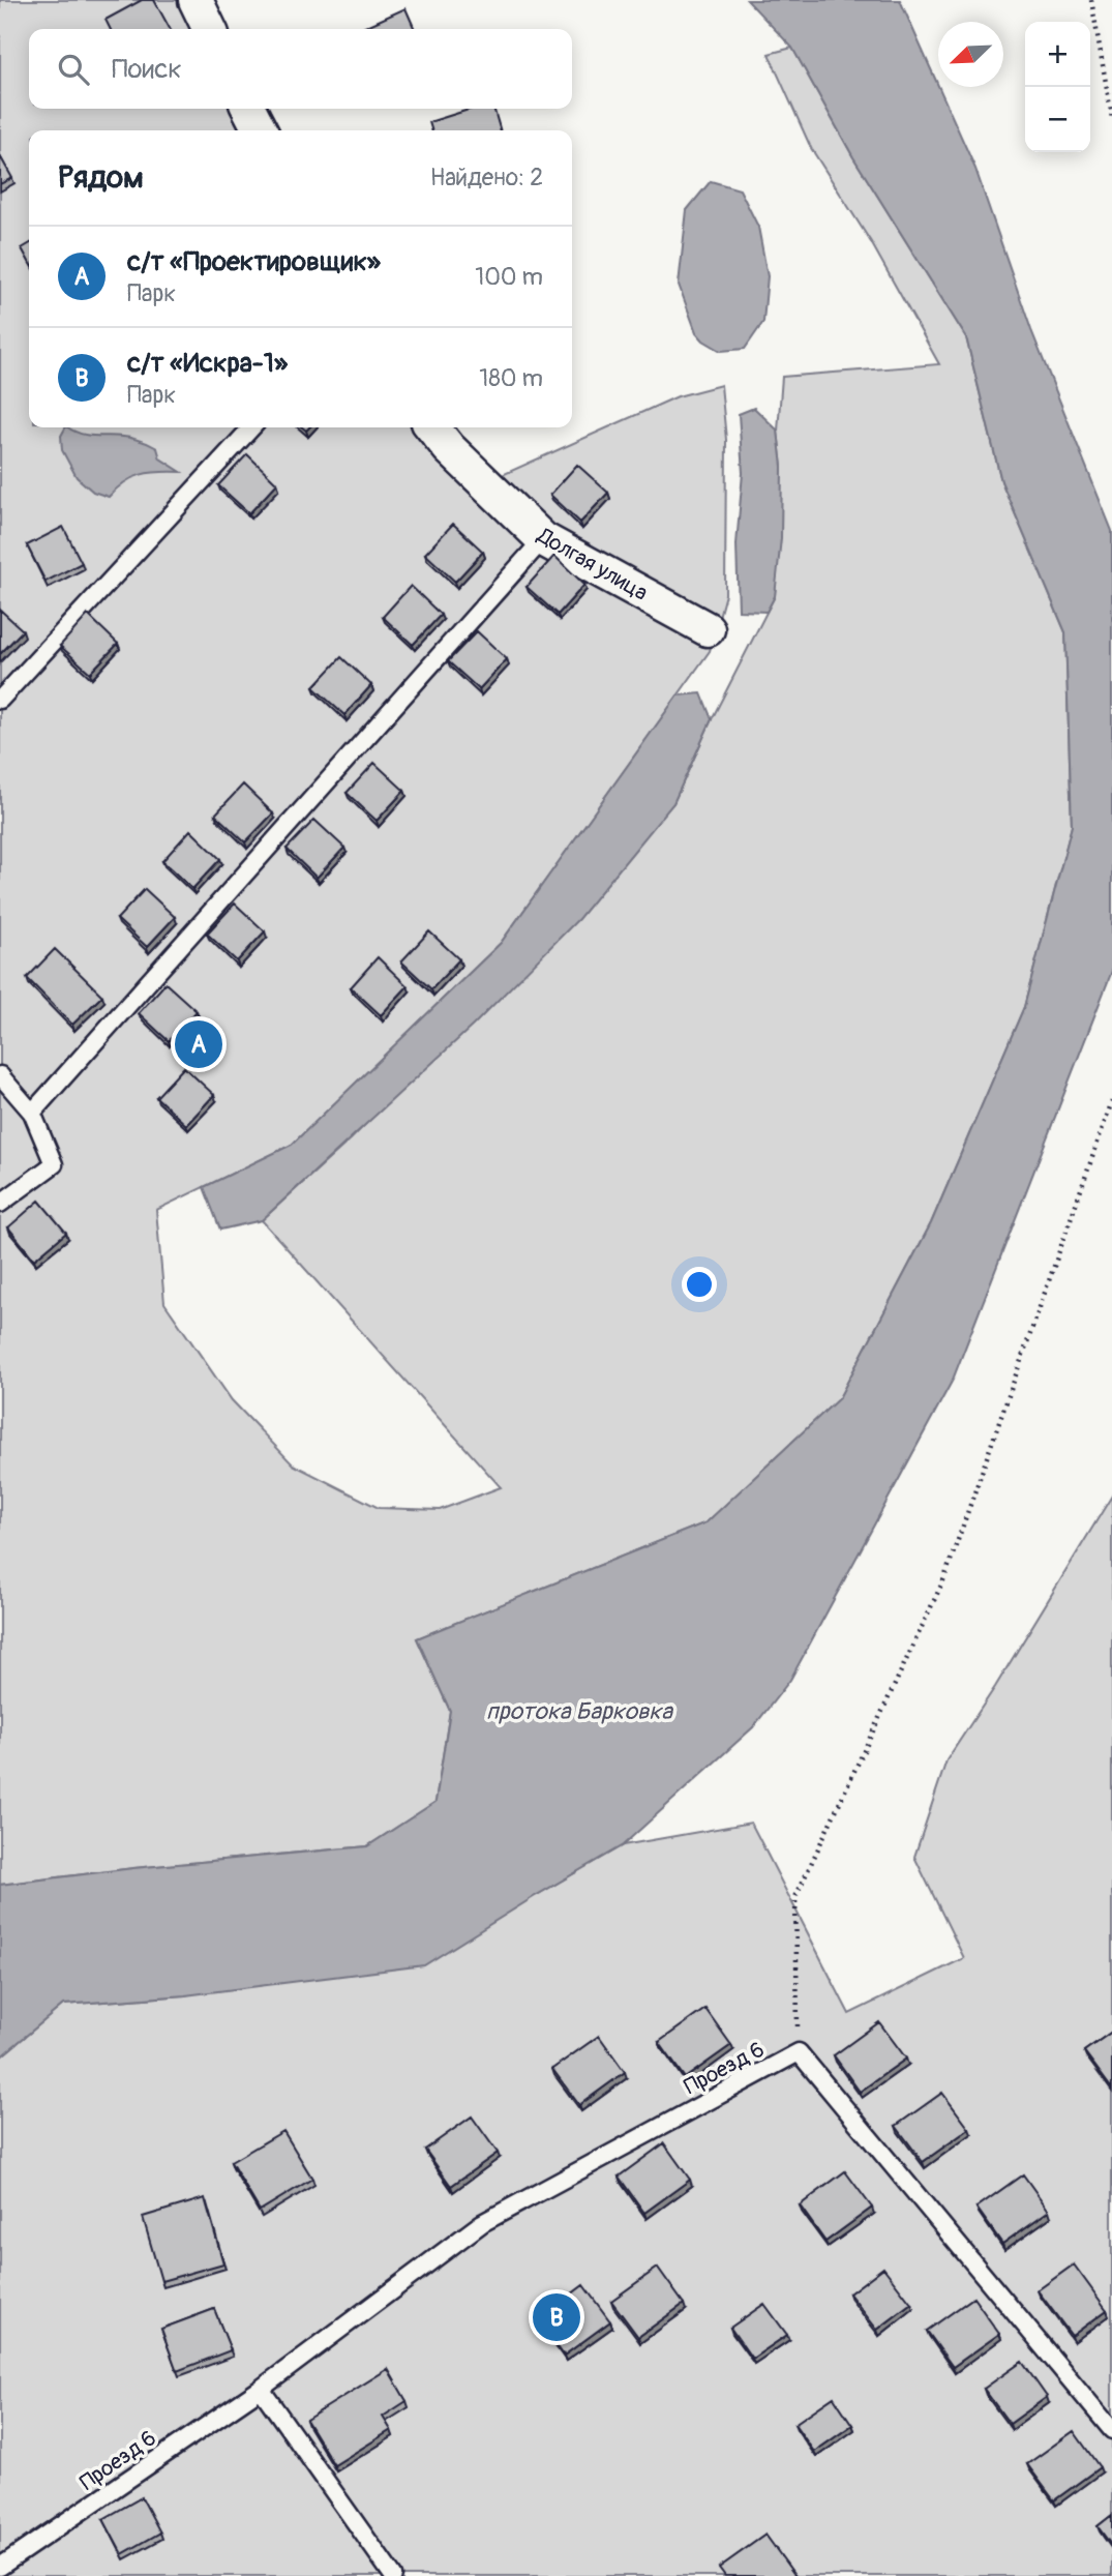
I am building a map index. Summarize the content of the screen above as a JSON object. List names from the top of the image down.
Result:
{
  "streets": {
    "street": ["Долгая улица"],
    "lane": ["Проезд 6"]
  },
  "water": ["протока Барковка"],
  "north": "bottom left",
  "page": {
    "map_buttons": ["+", "−"],
    "search": "Поиск",
    "heading": ["Рядом", "Найдено: 2"],
    "list": [
      {
        "mark": "A",
        "name": "с/т «Проектировщик»",
        "note": "Парк",
        "value": "100 m"
      },
      {
        "mark": "B",
        "name": "с/т «Искра-1»",
        "note": "Парк",
        "value": "180 m"
      }
    ],
    "pins": ["A", "B"]
  }
}
